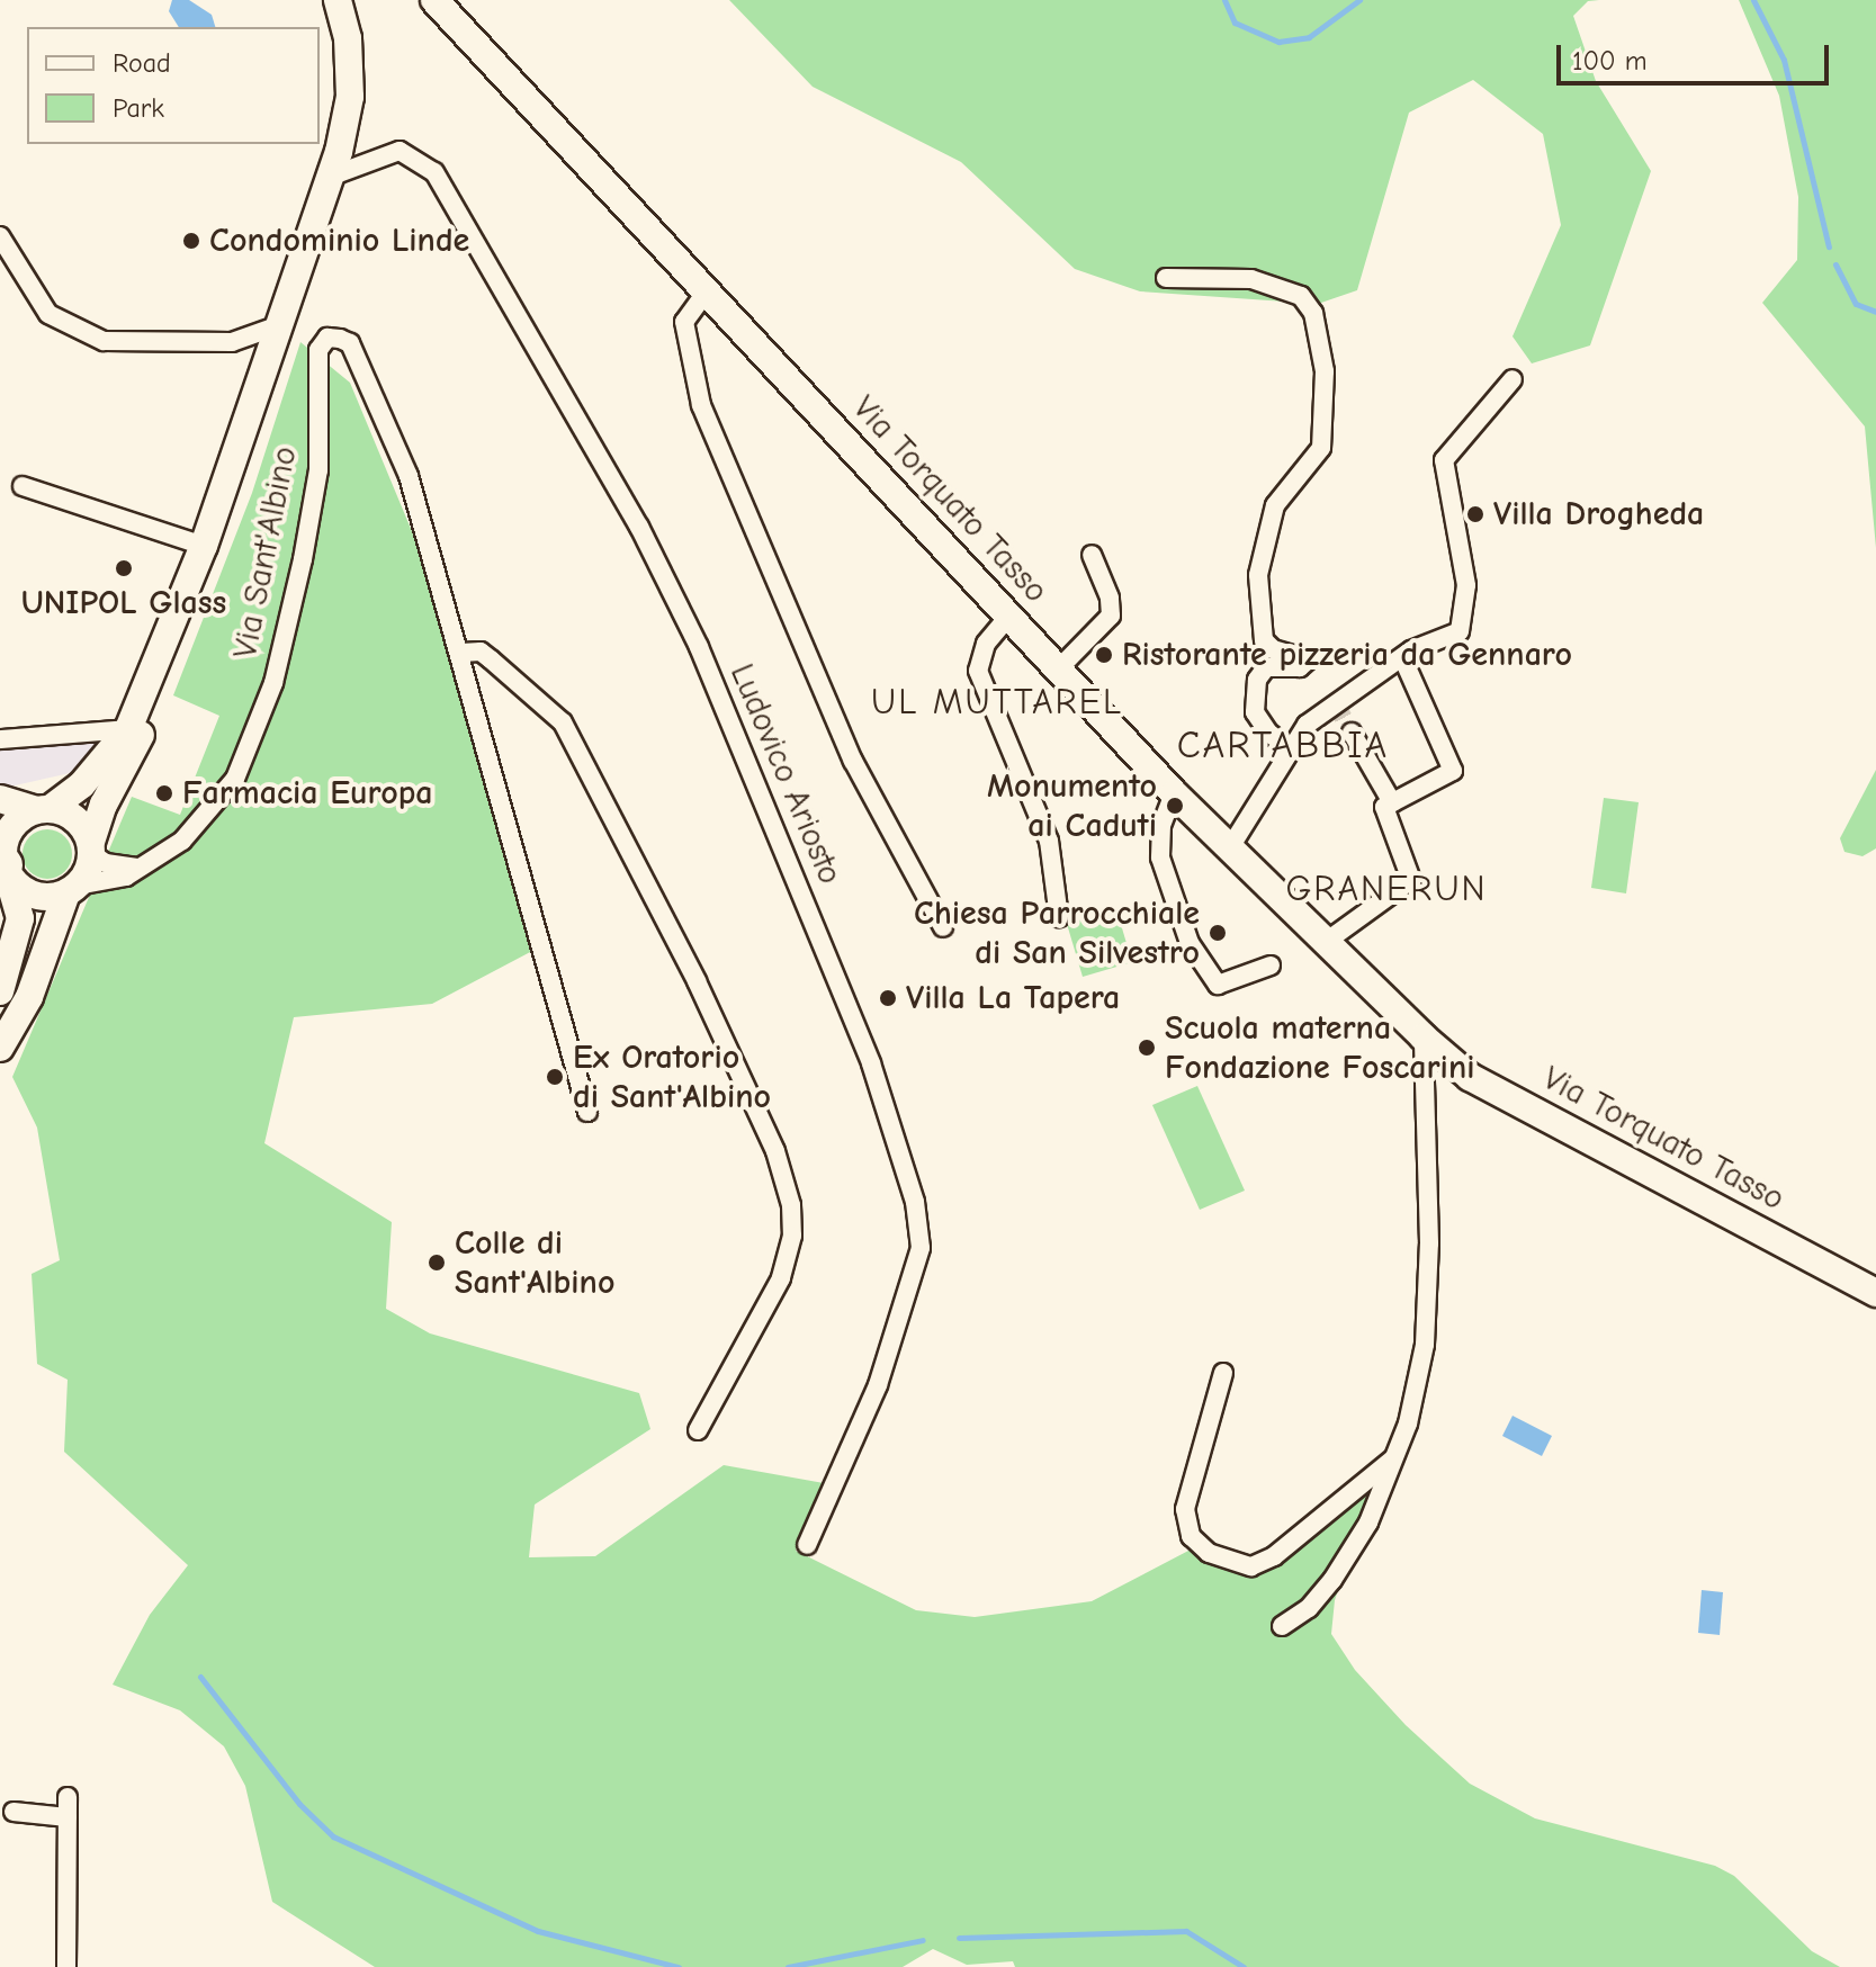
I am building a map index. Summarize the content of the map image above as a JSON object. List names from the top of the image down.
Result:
{
  "streets": {
    "street": ["Via Torquato Tasso", "Via Sant'Albino", "Ludovico Ariosto"]
  },
  "districts": ["UL MUTTAREL", "CARTABBIA", "GRANERUN"],
  "places": [
    "Condominio Linde",
    "Villa Drogheda",
    "UNIPOL Glass",
    "Ristorante pizzeria da Gennaro",
    "Farmacia Europa",
    "Monumento ai Caduti",
    "Chiesa Parrocchiale di San Silvestro",
    "Villa La Tapera",
    "Scuola materna Fondazione Foscarini",
    "Ex Oratorio di Sant'Albino",
    "Colle di Sant'Albino"
  ],
  "legend": ["Road", "Park"],
  "scale_bar": "100 m"
}
